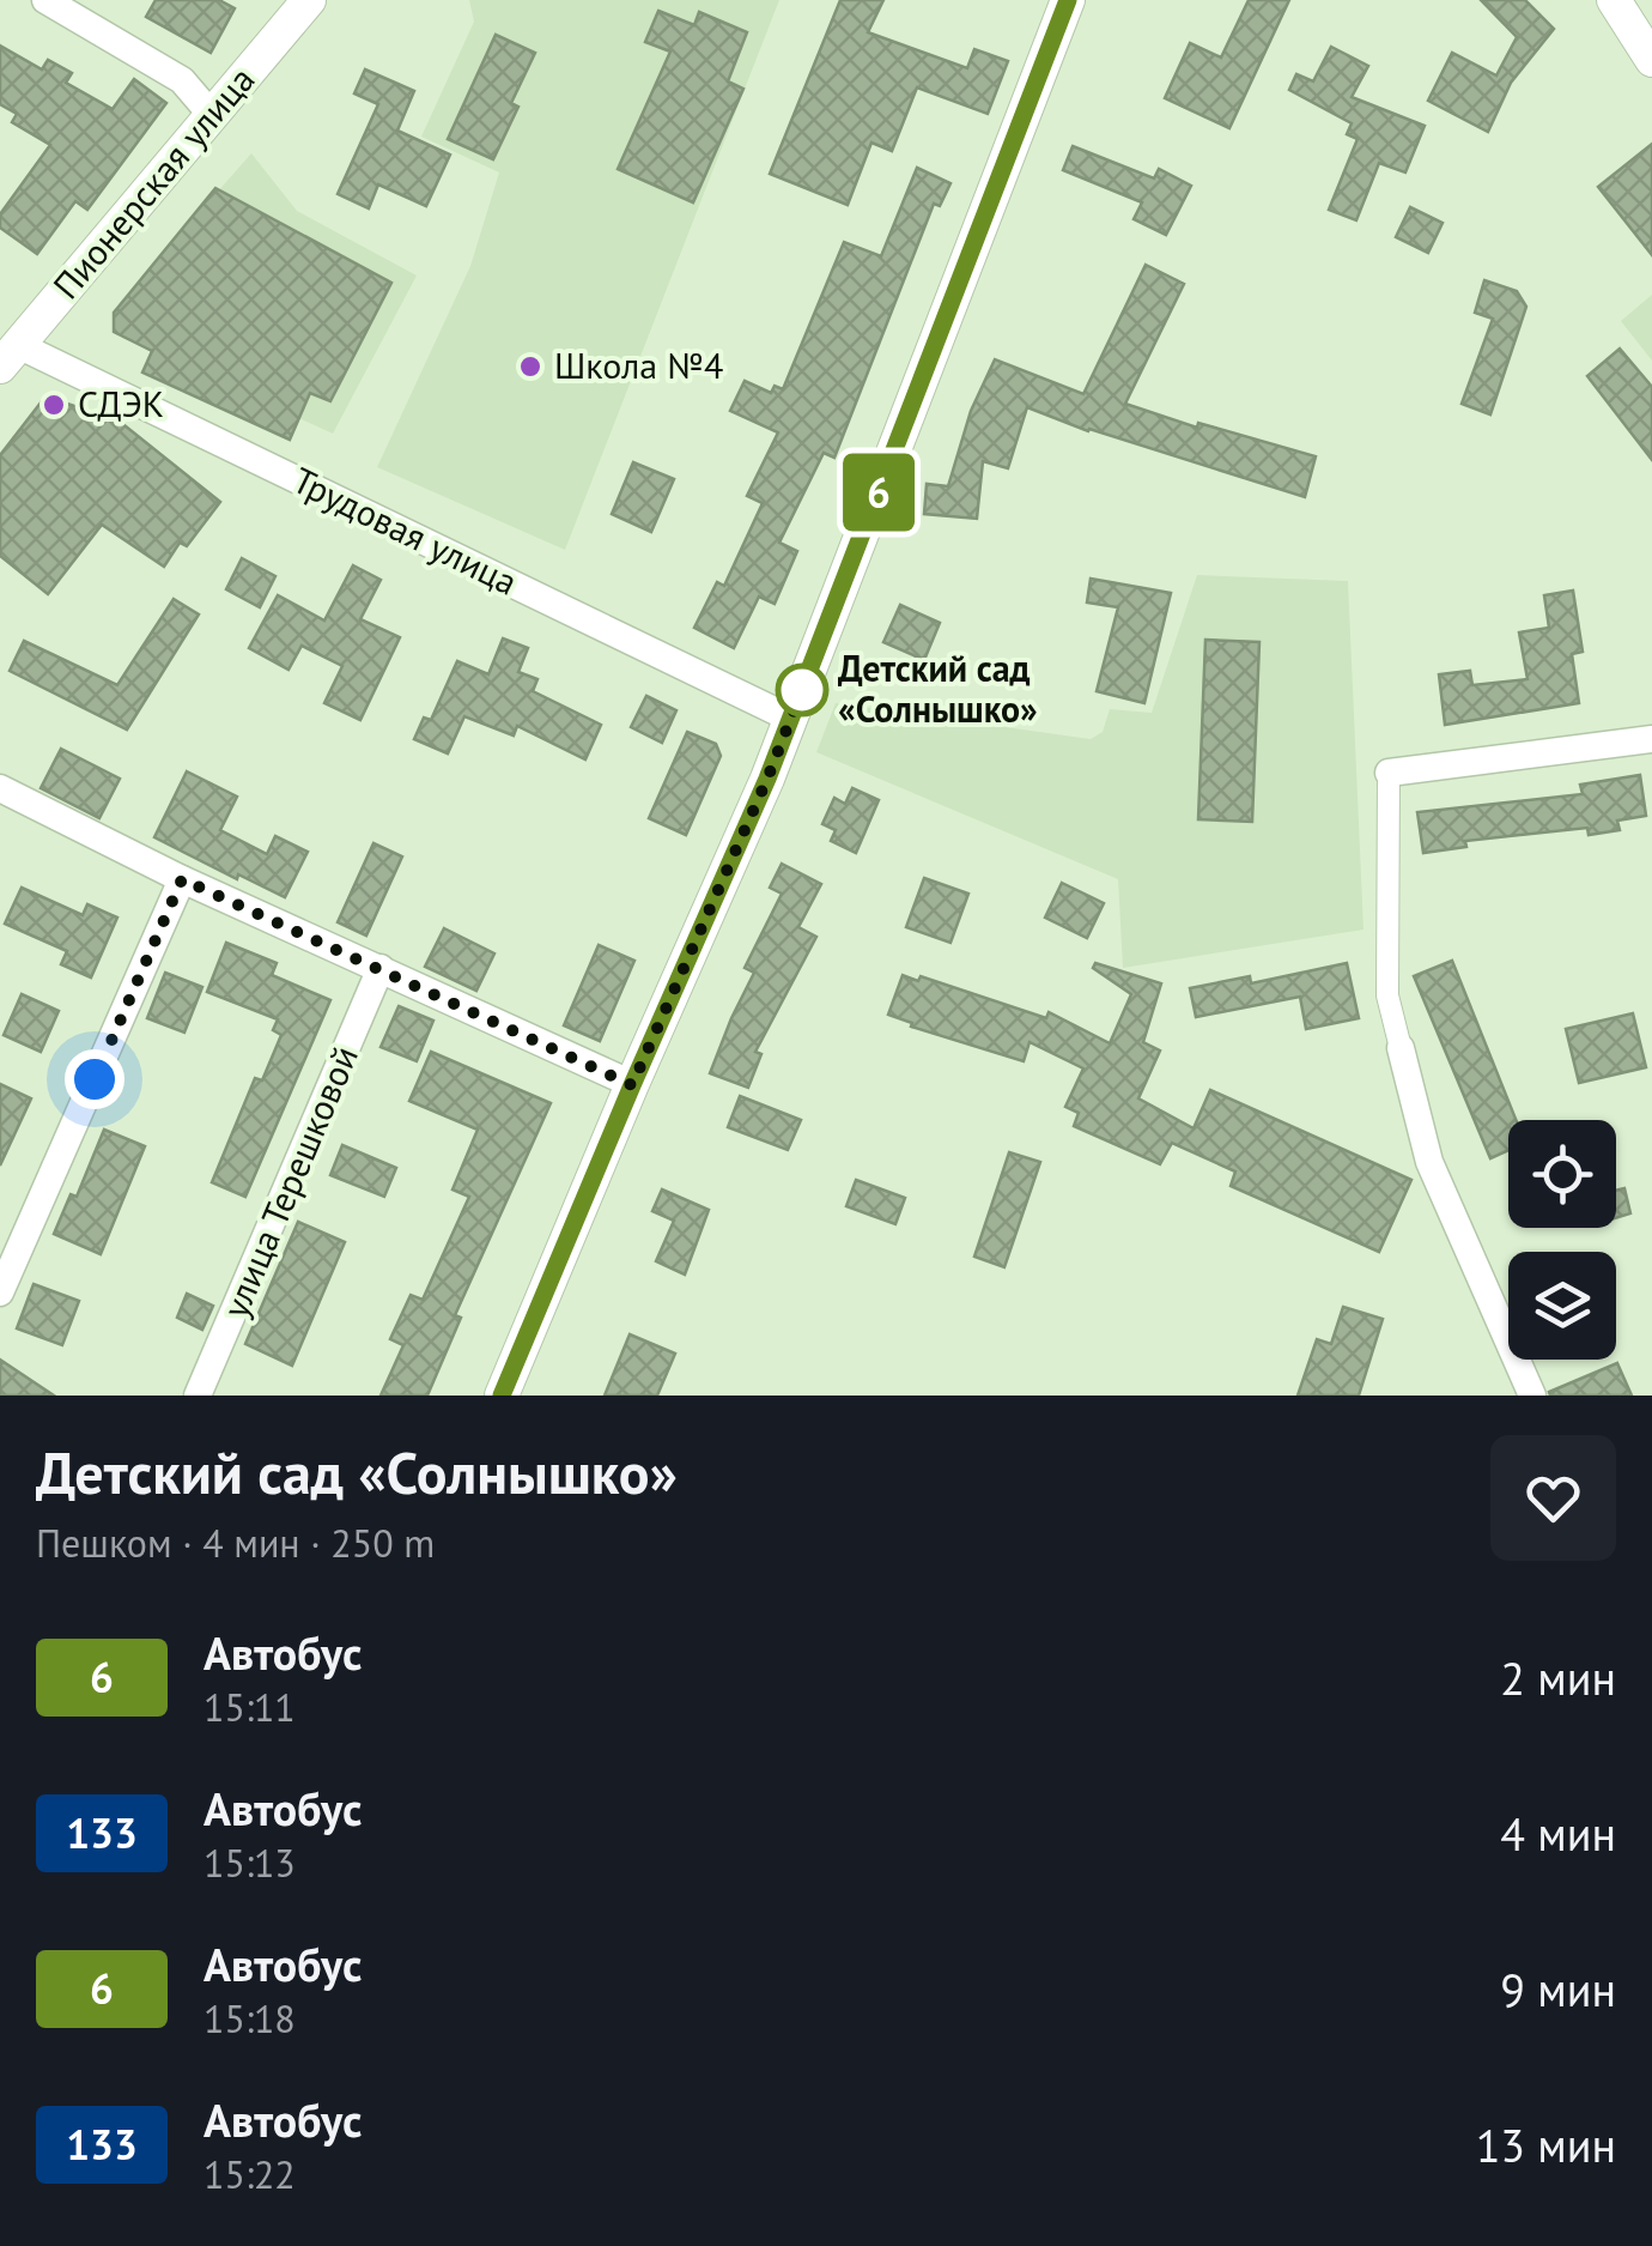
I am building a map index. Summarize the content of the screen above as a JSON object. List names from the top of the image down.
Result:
{
  "streets": {
    "street": ["Пионерская улица", "Трудовая улица", "улица Терешковой"]
  },
  "crossings": [
    ["Пионерская улица", "Трудовая улица"]
  ],
  "places": ["Школа №4", "СДЭК", "Детский сад «Солнышко»"],
  "lines": ["bus line 6"],
  "page": {
    "on_map": "6",
    "heading": ["Детский сад «Солнышко»", "Пешком · 4 мин · 250 m"],
    "list": [
      {
        "mark": "6",
        "name": "Автобус",
        "note": "15:11",
        "value": "2 мин"
      },
      {
        "mark": "133",
        "name": "Автобус",
        "note": "15:13",
        "value": "4 мин"
      },
      {
        "mark": "6",
        "name": "Автобус",
        "note": "15:18",
        "value": "9 мин"
      },
      {
        "mark": "133",
        "name": "Автобус",
        "note": "15:22",
        "value": "13 мин"
      }
    ]
  }
}
